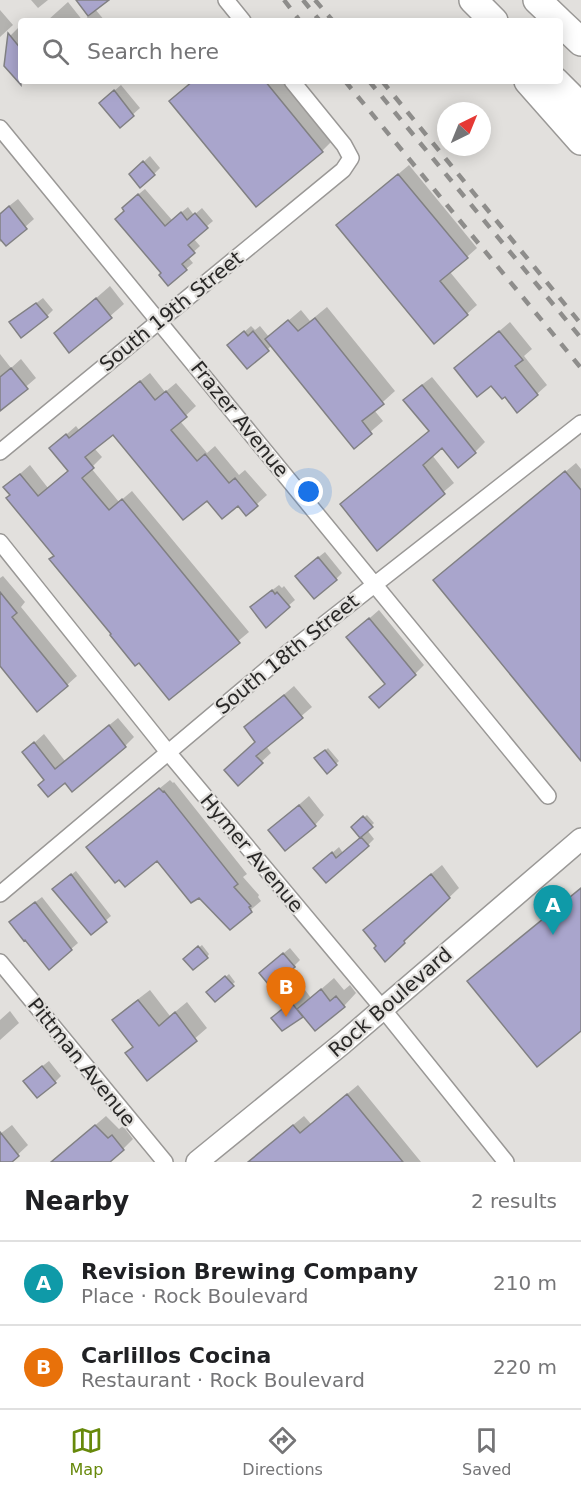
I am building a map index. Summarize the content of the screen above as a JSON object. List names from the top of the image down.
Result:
{
  "streets": {
    "main road": ["Rock Boulevard"],
    "street": [
      "South 19th Street",
      "Frazer Avenue",
      "South 18th Street",
      "Hymer Avenue",
      "Pittman Avenue"
    ]
  },
  "crossings": [
    ["South 19th Street", "Frazer Avenue"],
    ["Frazer Avenue", "South 18th Street"],
    ["South 18th Street", "Hymer Avenue"],
    ["Hymer Avenue", "Rock Boulevard"]
  ],
  "north": "top right",
  "page": {
    "search": "Search here",
    "pins": ["A", "B"],
    "heading": ["Nearby", "2 results"],
    "list": [
      {
        "mark": "A",
        "name": "Revision Brewing Company",
        "note": "Place · Rock Boulevard",
        "value": "210 m"
      },
      {
        "mark": "B",
        "name": "Carlillos Cocina",
        "note": "Restaurant · Rock Boulevard",
        "value": "220 m"
      }
    ],
    "nav": ["Map", "Directions", "Saved"]
  }
}
